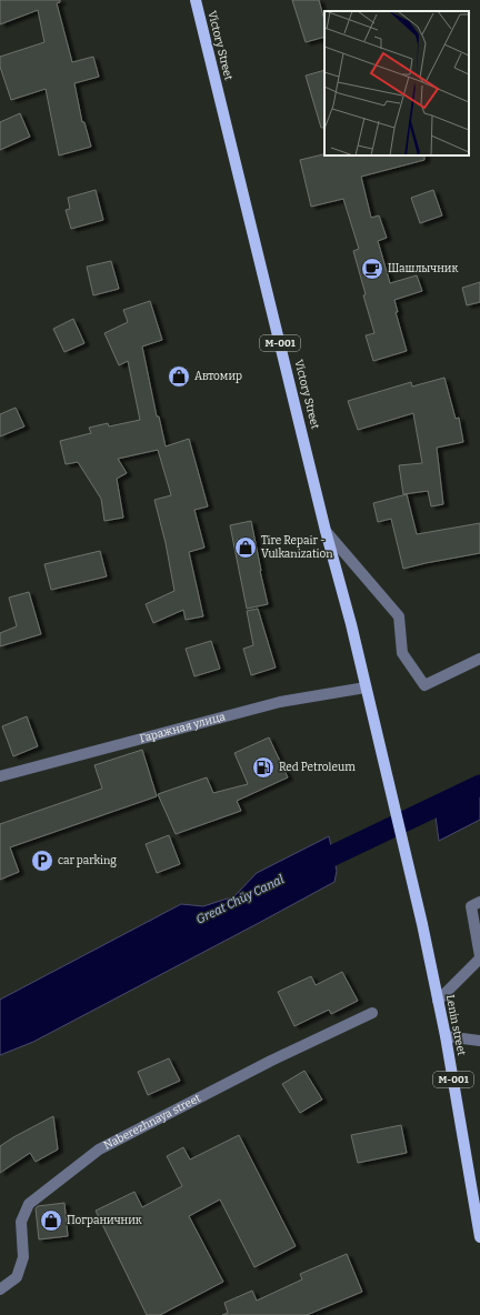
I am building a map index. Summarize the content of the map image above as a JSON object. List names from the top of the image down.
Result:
{
  "streets": {
    "main road": ["Victory Street", "М-001", "Lenin street"],
    "street": ["Гаражная улица", "Naberezhnaya street"]
  },
  "crossings": [
    ["Victory Street", "Гаражная улица"],
    ["Victory Street", "Lenin street"]
  ],
  "water": ["Great Chüy Canal"],
  "places": {
    "cafe": ["Шашлычник"],
    "shop": ["Автомир", "Tire Repair - Vulkanization", "Пограничник"],
    "fuel station": ["Red Petroleum"],
    "parking": ["car parking"]
  }
}
